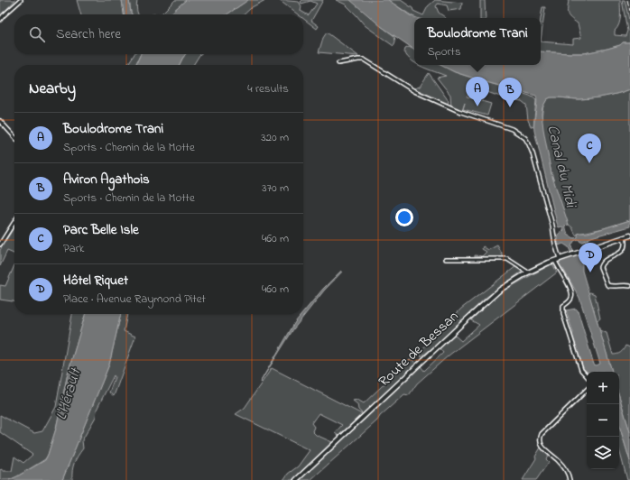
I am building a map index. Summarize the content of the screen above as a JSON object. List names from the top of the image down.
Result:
{
  "streets": {
    "main road": ["Route de Bessan"]
  },
  "water": ["Canal du Midi", "L'Hérault"],
  "page": {
    "search": "Search here",
    "popup": ["Boulodrome Trani", "Sports"],
    "heading": ["Nearby", "4 results"],
    "pins": [
      "A",
      "B",
      "C",
      "D"
    ],
    "list": [
      {
        "mark": "A",
        "name": "Boulodrome Trani",
        "note": "Sports · Chemin de la Motte",
        "value": "320 m"
      },
      {
        "mark": "B",
        "name": "Aviron Agathois",
        "note": "Sports · Chemin de la Motte",
        "value": "370 m"
      },
      {
        "mark": "C",
        "name": "Parc Belle Isle",
        "note": "Park",
        "value": "460 m"
      },
      {
        "mark": "D",
        "name": "Hôtel Riquet",
        "note": "Place · Avenue Raymond Pitet",
        "value": "460 m"
      }
    ],
    "map_buttons": ["+", "−"]
  }
}
